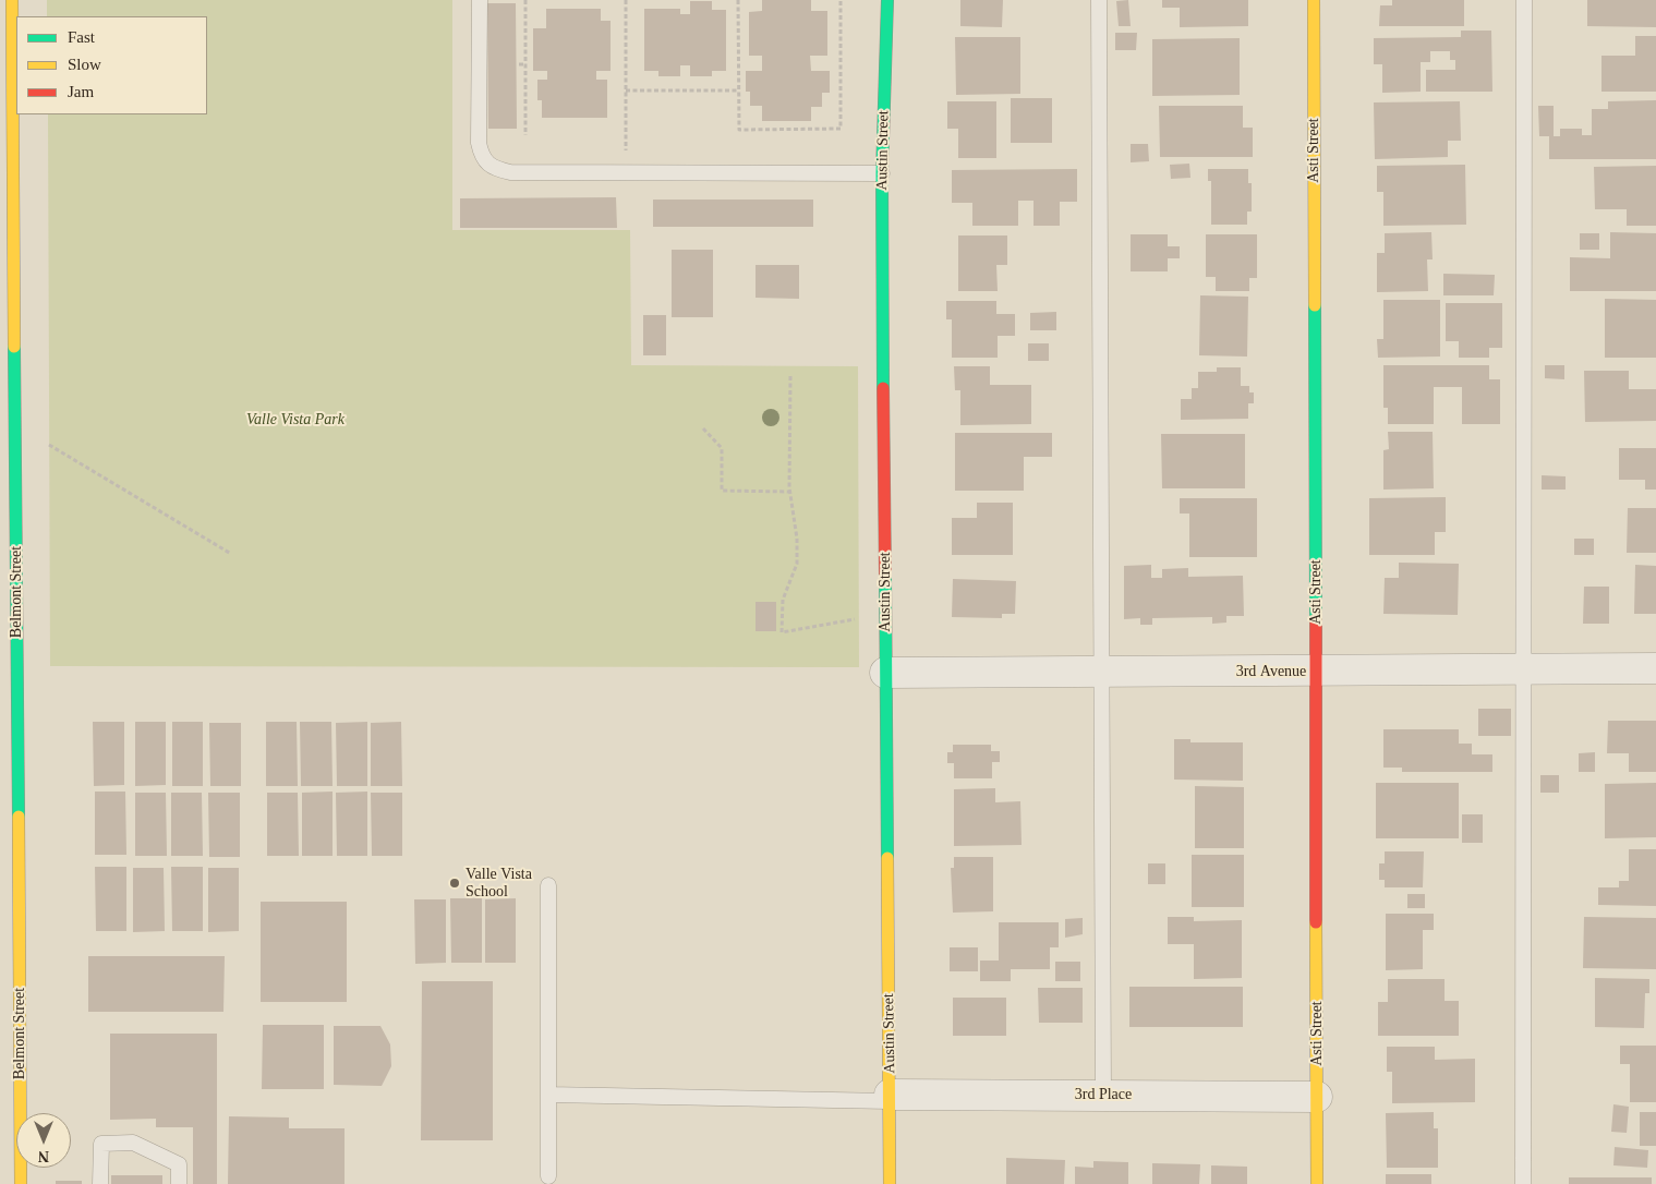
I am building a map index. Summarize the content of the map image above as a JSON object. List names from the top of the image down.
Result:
{
  "streets": {
    "street": [
      "Austin Street",
      "Asti Street",
      "Belmont Street",
      "3rd Avenue",
      "3rd Place"
    ]
  },
  "crossings": [
    ["Austin Street", "3rd Avenue"],
    ["Austin Street", "3rd Place"],
    ["Asti Street", "3rd Avenue"],
    ["Asti Street", "3rd Place"]
  ],
  "parks": ["Valle Vista Park"],
  "places": ["Valle Vista School"],
  "legend": ["Fast", "Slow", "Jam"],
  "north": "bottom"
}
